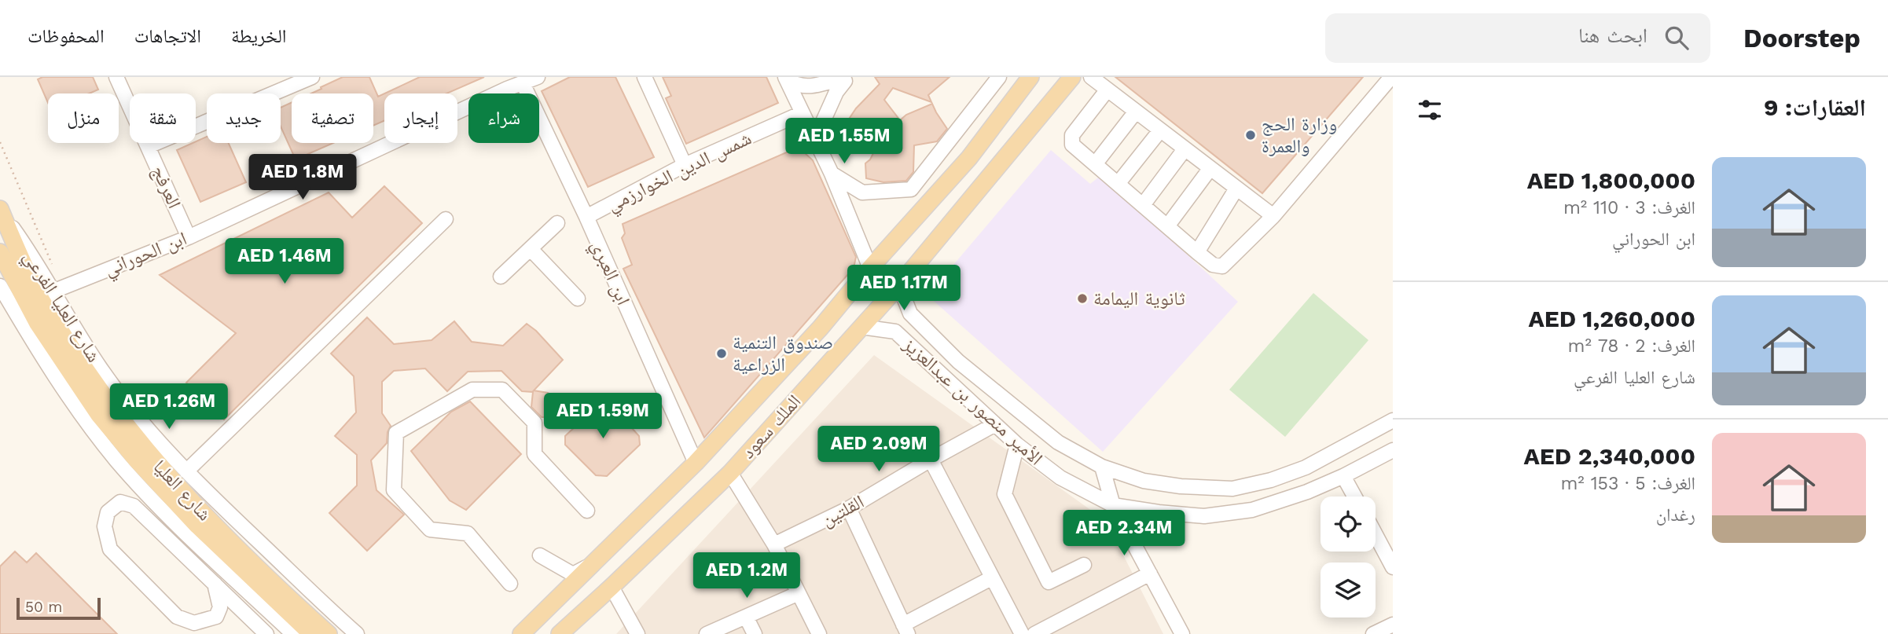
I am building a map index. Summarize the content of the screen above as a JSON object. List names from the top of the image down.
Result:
{
  "streets": {
    "main road": ["الملك سعود", "شارع العليا"],
    "street": [
      "شمس الدين الخوارزمي",
      "العرفج",
      "ابن الحوراني",
      "ابن العبري",
      "شارع العليا الفرعي",
      "الأمير منصور بن عبدالعزيز",
      "القلتين"
    ]
  },
  "crossings": [
    ["شمس الدين الخوارزمي", "ابن العبري"],
    ["العرفج", "ابن الحوراني"],
    ["ابن الحوراني", "ابن العبري"],
    ["ابن الحوراني", "شارع العليا الفرعي"],
    ["ابن العبري", "الملك سعود"],
    ["شارع العليا الفرعي", "شارع العليا"],
    ["الأمير منصور بن عبدالعزيز", "الملك سعود"],
    ["الأمير منصور بن عبدالعزيز", "القلتين"]
  ],
  "places": ["وزارة الحج والعمرة", "ثانوية اليمامة", "صندوق التنمية الزراعية"],
  "scale_bar": "50 m",
  "page": {
    "header": "Doorstep",
    "search": "ابحث هنا",
    "nav": ["الخريطة", "الاتجاهات", "المحفوظات"],
    "heading": "العقارات: 9",
    "chip": [
      "شراء",
      "إيجار",
      "تصفية",
      "جديد",
      "شقة",
      "منزل"
    ],
    "price": [
      "AED 1.55M",
      "AED 1.8M",
      "AED 1.46M",
      "AED 1.17M",
      "AED 1.26M",
      "AED 1.59M",
      "AED 2.09M",
      "AED 2.34M",
      "AED 1.2M"
    ],
    "list": [
      {
        "name": "AED 1,800,000",
        "note": "الغرف: 3 · 110 m² · ابن الحوراني"
      },
      {
        "name": "AED 1,260,000",
        "note": "الغرف: 2 · 78 m² · شارع العليا الفرعي"
      },
      {
        "name": "AED 2,340,000",
        "note": "الغرف: 5 · 153 m² · رغدان"
      }
    ],
    "scale": "50 m"
  }
}
